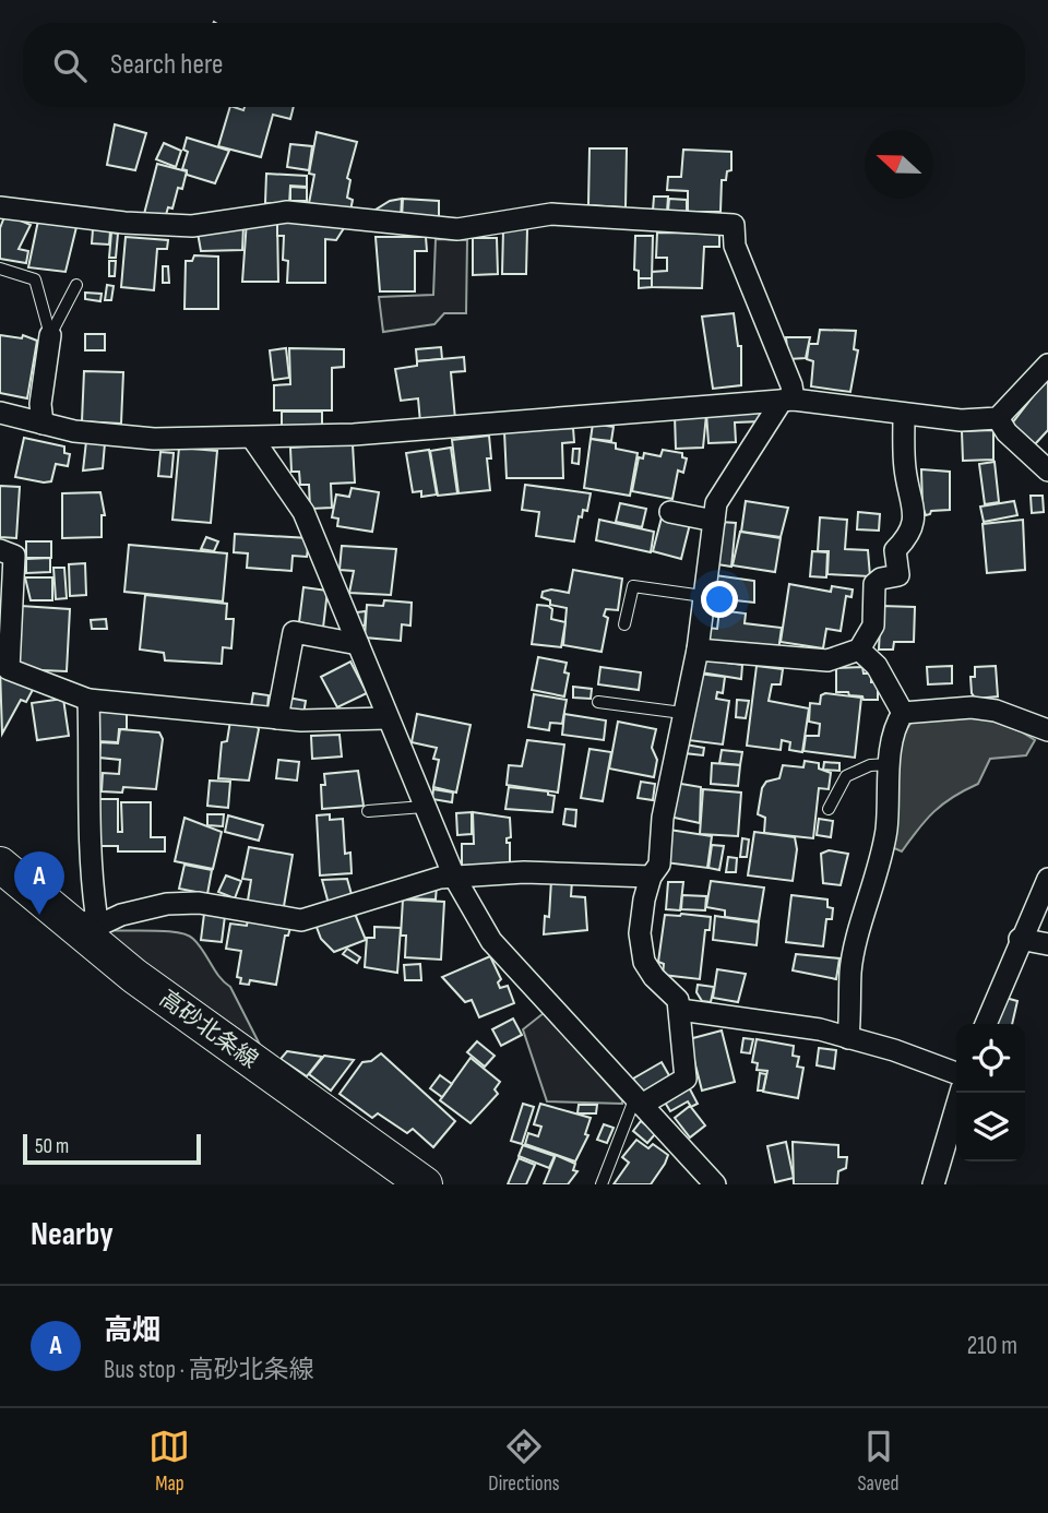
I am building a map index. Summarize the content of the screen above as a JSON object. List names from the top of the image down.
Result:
{
  "streets": {
    "main road": ["高砂北条線"]
  },
  "scale_bar": "50 m",
  "north": "left",
  "page": {
    "search": "Search here",
    "pins": "A",
    "scale": "50 m",
    "heading": "Nearby",
    "list": [
      {
        "mark": "A",
        "name": "高畑",
        "note": "Bus stop · 高砂北条線",
        "value": "210 m"
      }
    ],
    "nav": ["Map", "Directions", "Saved"]
  }
}
